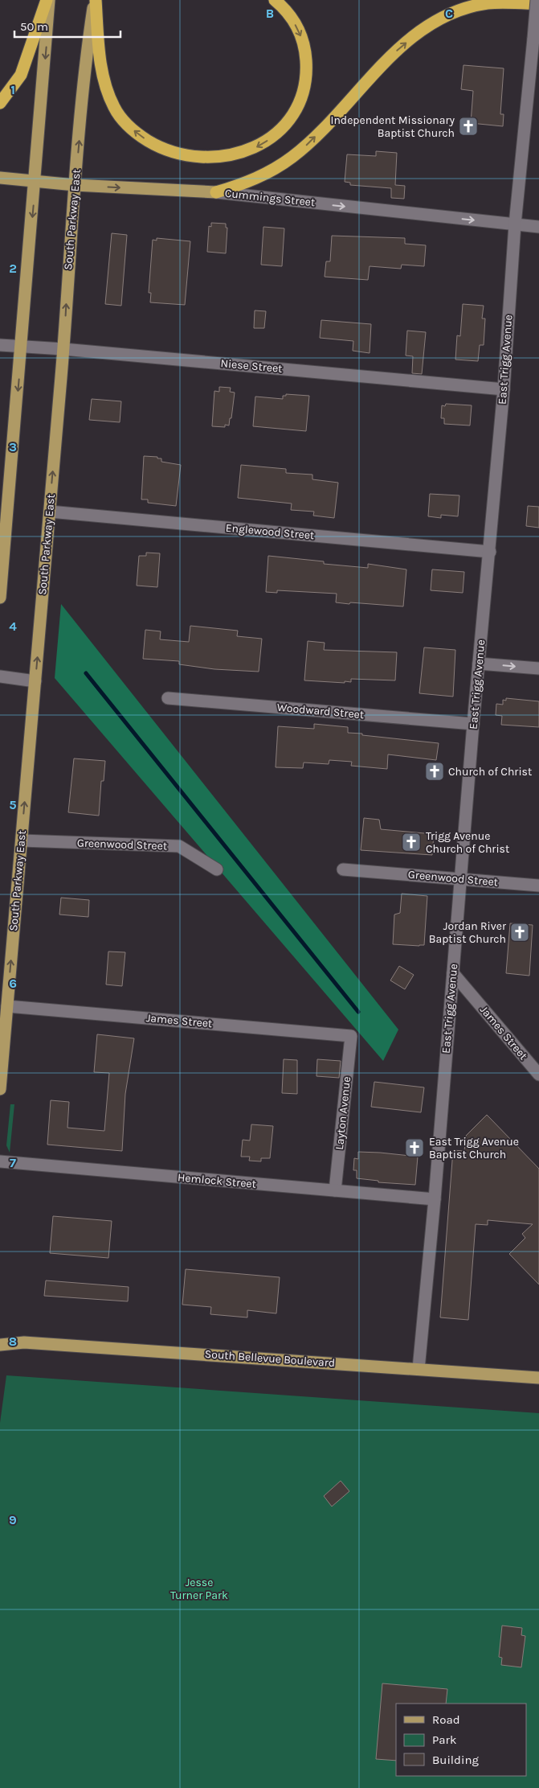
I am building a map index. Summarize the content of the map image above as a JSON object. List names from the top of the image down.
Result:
{
  "streets": {
    "main road": ["Cummings Street", "South Parkway East", "South Bellevue Boulevard"],
    "street": [
      "East Trigg Avenue",
      "Niese Street",
      "Englewood Street",
      "Woodward Street",
      "Greenwood Street",
      "James Street",
      "Layton Avenue",
      "Hemlock Street"
    ]
  },
  "crossings": [
    ["Cummings Street", "South Parkway East"],
    ["Cummings Street", "East Trigg Avenue"],
    ["South Parkway East", "Niese Street"],
    ["South Parkway East", "Englewood Street"],
    ["South Parkway East", "Greenwood Street"],
    ["South Parkway East", "James Street"],
    ["East Trigg Avenue", "Niese Street"],
    ["East Trigg Avenue", "Englewood Street"],
    ["East Trigg Avenue", "Woodward Street"],
    ["East Trigg Avenue", "Greenwood Street"],
    ["East Trigg Avenue", "James Street"],
    ["East Trigg Avenue", "Hemlock Street"],
    ["East Trigg Avenue", "South Bellevue Boulevard"],
    ["James Street", "Layton Avenue"],
    ["Layton Avenue", "Hemlock Street"]
  ],
  "one_way": ["Cummings Street"],
  "parks": ["Jesse Turner Park"],
  "places": {
    "church": [
      "Independent Missionary Baptist Church",
      "Church of Christ",
      "Trigg Avenue Church of Christ",
      "Jordan River Baptist Church",
      "East Trigg Avenue Baptist Church"
    ]
  },
  "legend": ["Road", "Park", "Building"],
  "scale_bar": "50 m",
  "grid": {
    "columns": ["B", "C"],
    "rows": [
      "1",
      "2",
      "3",
      "4",
      "5",
      "6",
      "7",
      "8",
      "9"
    ]
  }
}
